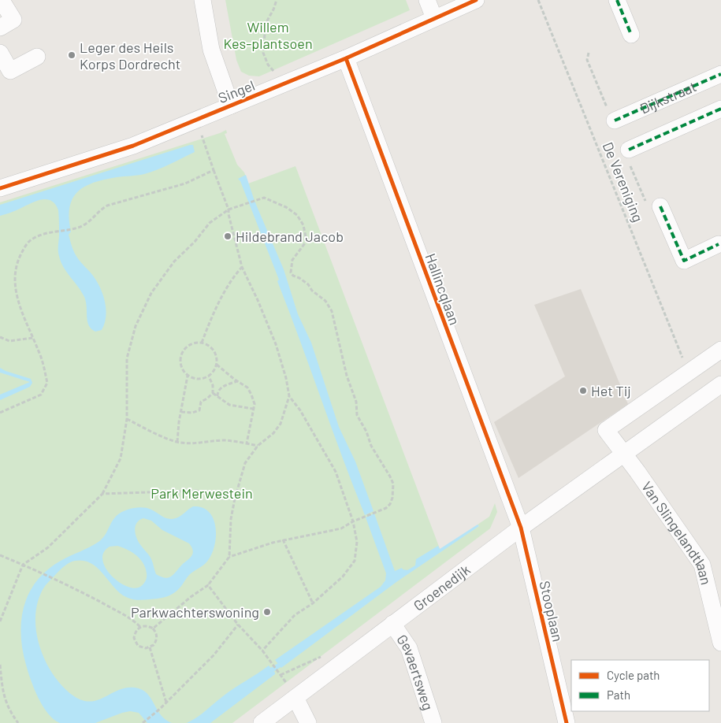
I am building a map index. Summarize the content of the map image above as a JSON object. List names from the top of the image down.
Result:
{
  "streets": {
    "street": [
      "Singel",
      "Dijkstraat",
      "Hallincqlaan",
      "Van Slingelandtlaan",
      "Groenedijk",
      "Stooplaan",
      "Gevaertsweg"
    ],
    "path": ["De Vereniging"]
  },
  "crossings": [
    ["Singel", "Hallincqlaan"],
    ["Hallincqlaan", "Groenedijk"],
    ["Hallincqlaan", "Stooplaan"],
    ["Van Slingelandtlaan", "Groenedijk"],
    ["Groenedijk", "Stooplaan"],
    ["Groenedijk", "Gevaertsweg"]
  ],
  "parks": ["Willem Kes-plantsoen", "Park Merwestein"],
  "places": [
    "Leger des Heils Korps Dordrecht",
    "Hildebrand Jacob",
    "Het Tij",
    "Parkwachterswoning"
  ],
  "legend": ["Cycle path", "Path"]
}
